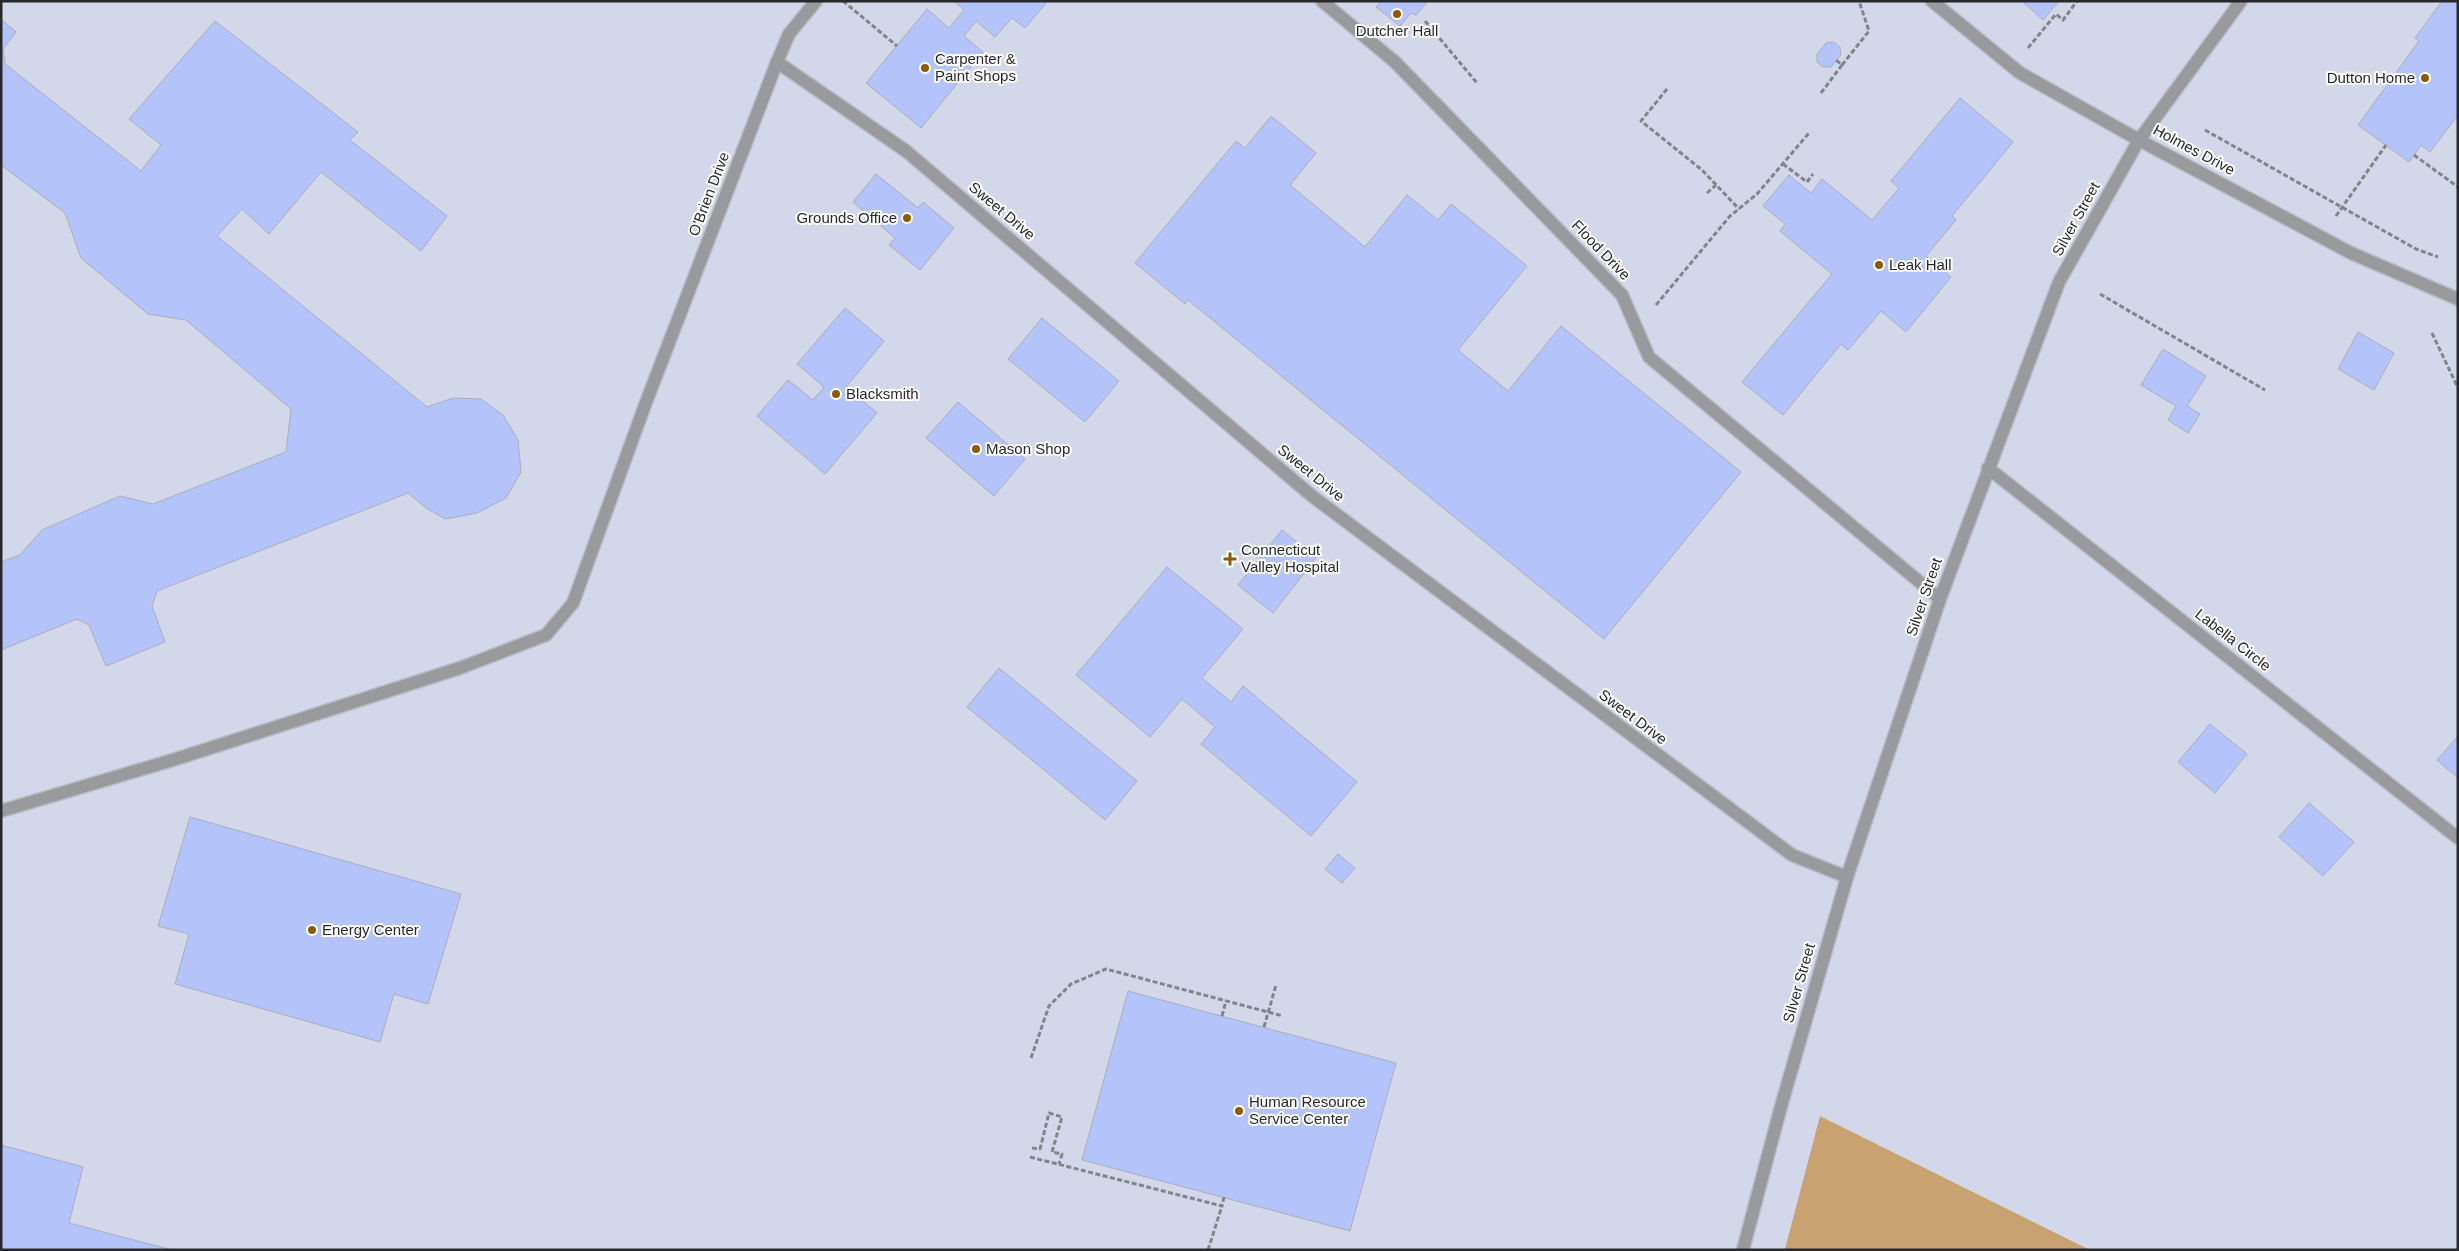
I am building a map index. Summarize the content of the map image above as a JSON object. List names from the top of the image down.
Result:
{
  "streets": {
    "street": [
      "Holmes Drive",
      "O'Brien Drive",
      "Sweet Drive",
      "Silver Street",
      "Flood Drive",
      "Labella Circle"
    ]
  },
  "crossings": [
    ["Holmes Drive", "Silver Street"],
    ["O'Brien Drive", "Sweet Drive"],
    ["Sweet Drive", "Silver Street"],
    ["Silver Street", "Flood Drive"],
    ["Silver Street", "Labella Circle"]
  ],
  "places": {
    "other": [
      "Dutcher Hall",
      "Carpenter & Paint Shops",
      "Dutton Home",
      "Grounds Office",
      "Leak Hall",
      "Blacksmith",
      "Mason Shop",
      "Energy Center",
      "Human Resource Service Center"
    ],
    "health": ["Connecticut Valley Hospital"]
  }
}
